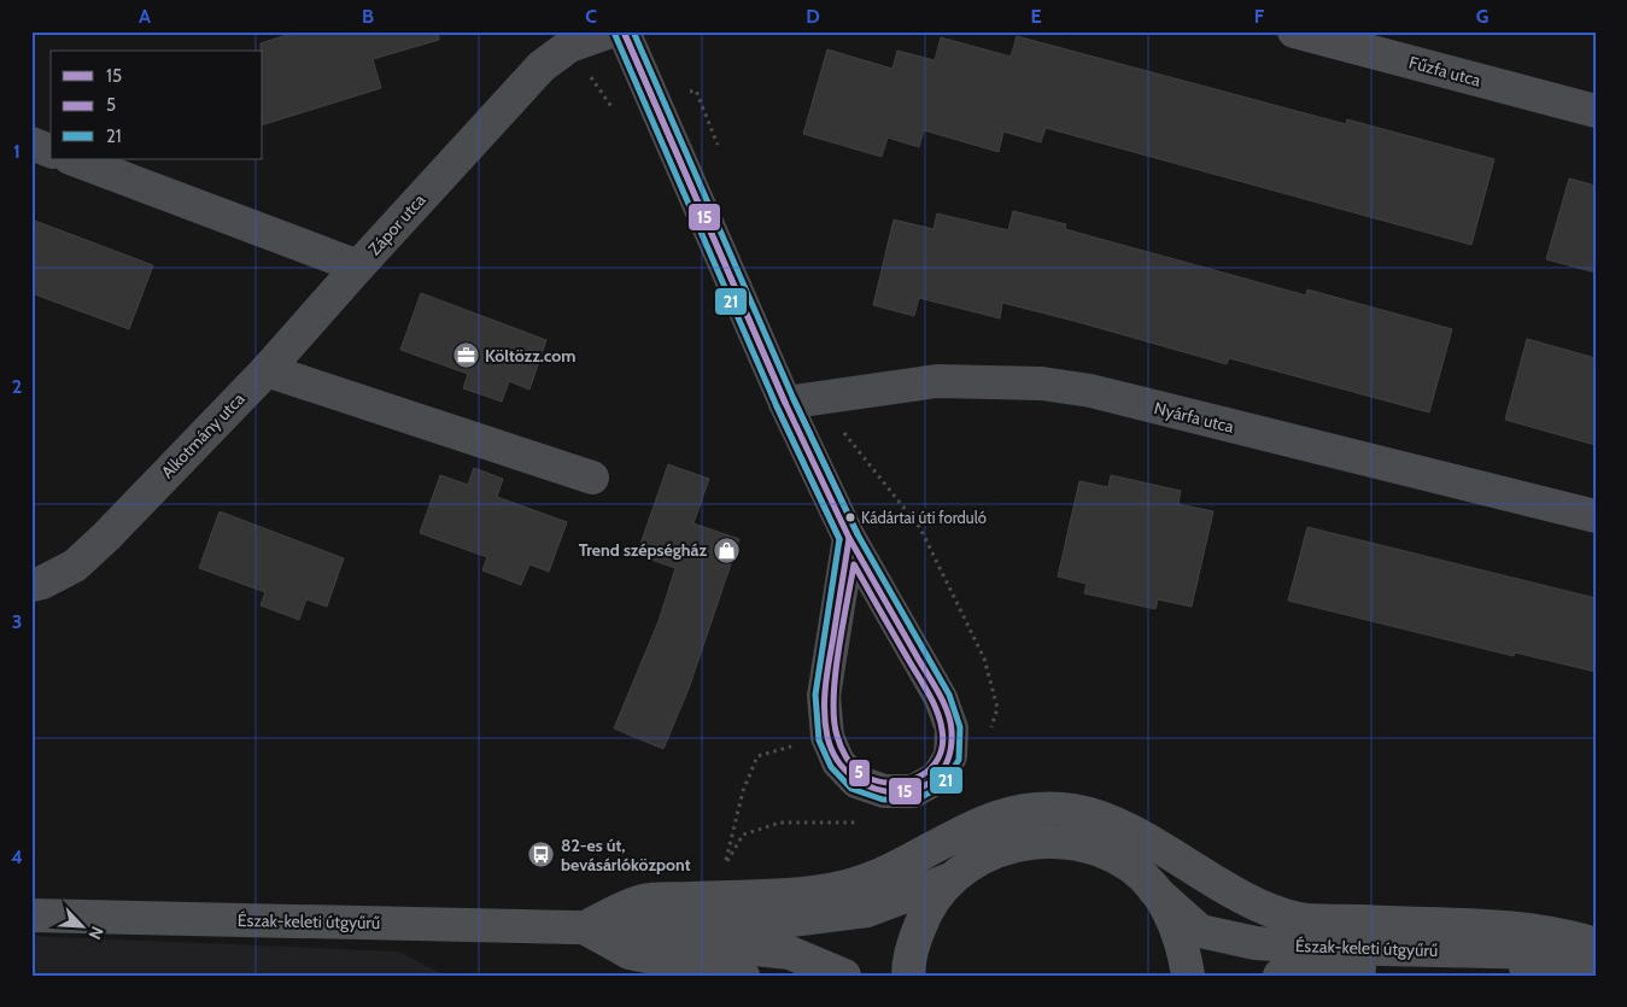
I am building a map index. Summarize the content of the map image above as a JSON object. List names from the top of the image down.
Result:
{
  "streets": {
    "main road": ["Észak-keleti útgyűrű"],
    "street": [
      "Fűzfa utca",
      "Zápor utca",
      "Nyárfa utca",
      "Alkotmány utca"
    ]
  },
  "crossings": [
    ["Zápor utca", "Alkotmány utca"]
  ],
  "places": {
    "office": ["Költözz.com"],
    "other": ["Kádártai úti forduló"],
    "shop": ["Trend szépségház"],
    "bus stop": ["82-es út, bevásárlóközpont"]
  },
  "lines": ["transit line 15", "transit line 21", "transit line 5"],
  "legend": ["15", "5", "21"],
  "north": "bottom right",
  "grid": {
    "columns": [
      "A",
      "B",
      "C",
      "D",
      "E",
      "F",
      "G"
    ],
    "rows": [
      "1",
      "2",
      "3",
      "4"
    ]
  }
}
